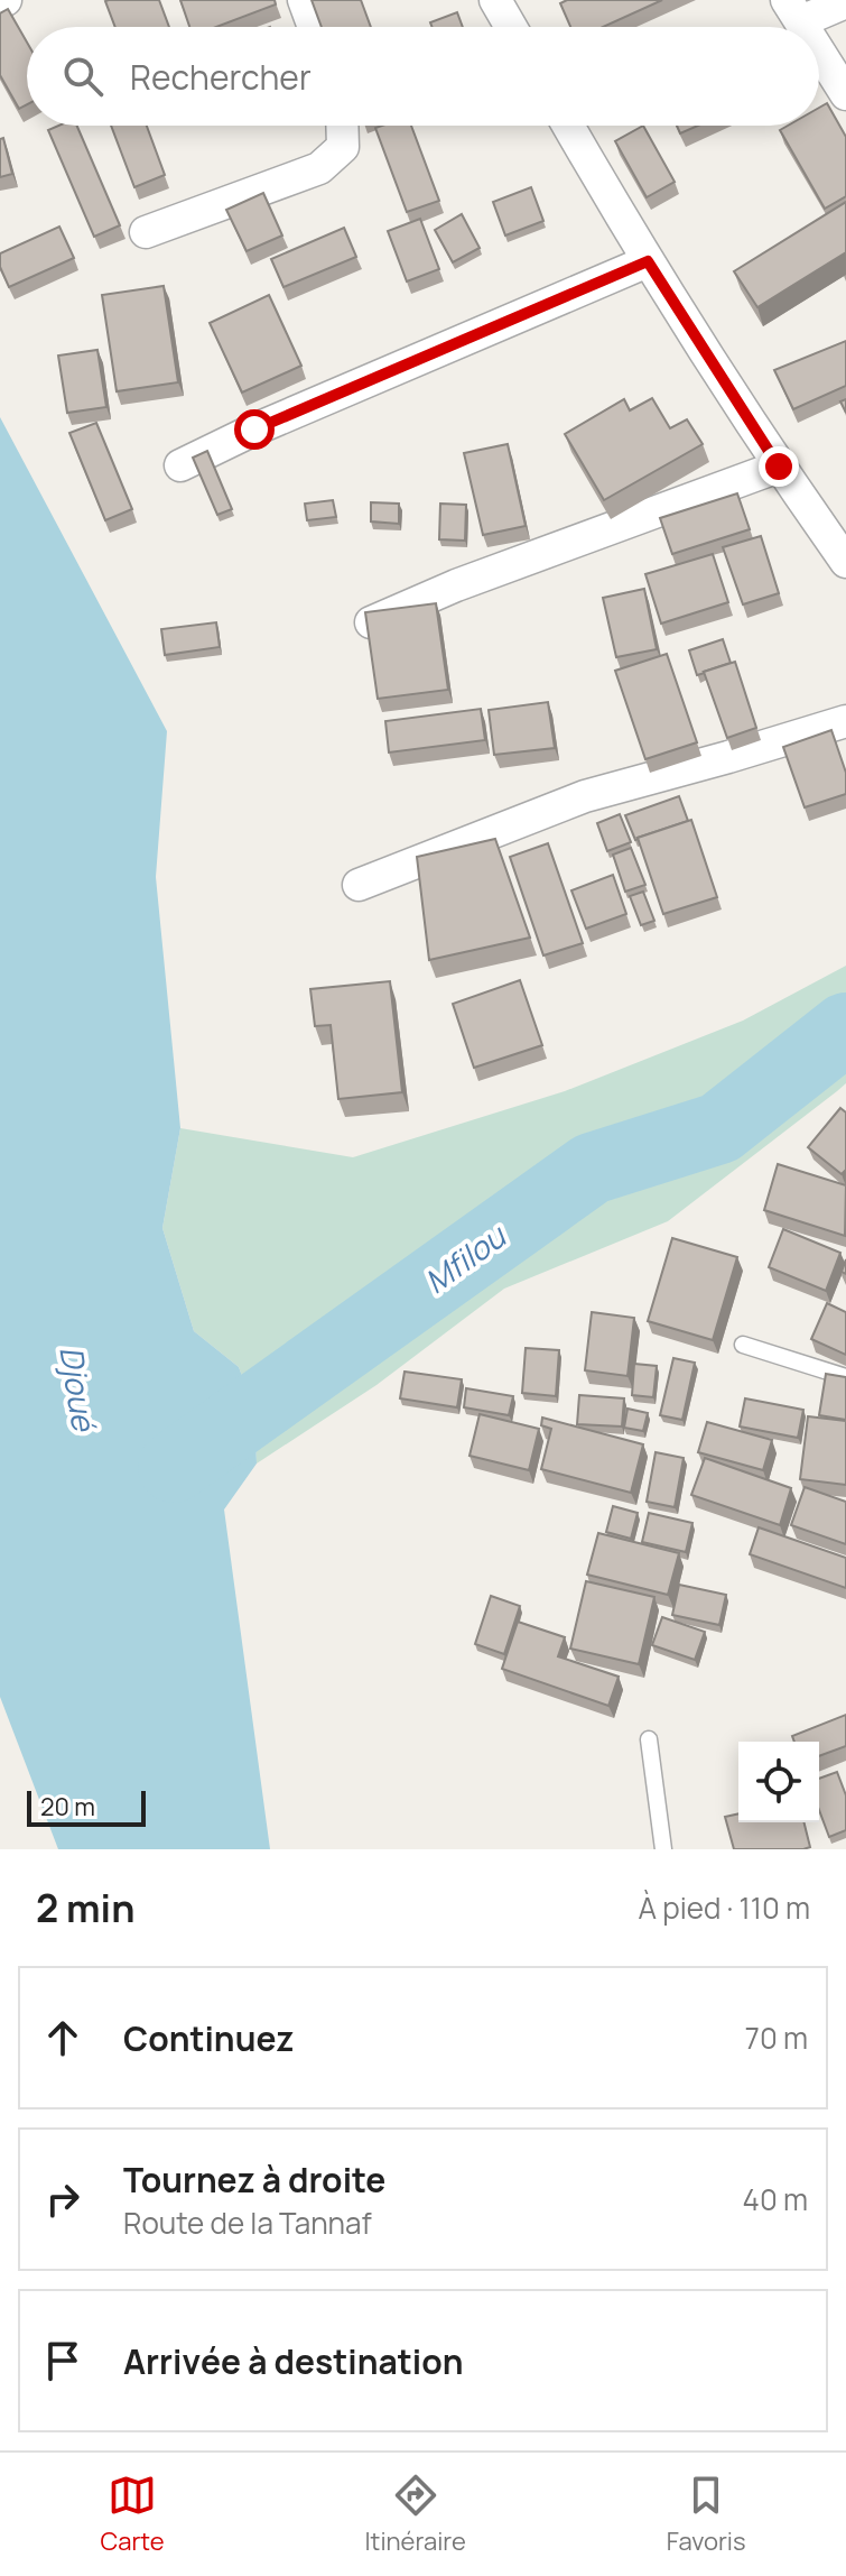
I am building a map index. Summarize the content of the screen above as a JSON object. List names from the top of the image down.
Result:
{
  "water": ["Mfilou", "Djoué"],
  "scale_bar": "20 m",
  "page": {
    "search": "Rechercher",
    "scale": "20 m",
    "heading": ["2 min", "À pied · 110 m"],
    "list": [
      ["Continuez", "70 m"],
      ["Tournez à droite", "Route de la Tannaf", "40 m"],
      "Arrivée à destination"
    ],
    "nav": ["Carte", "Itinéraire", "Favoris"]
  }
}
